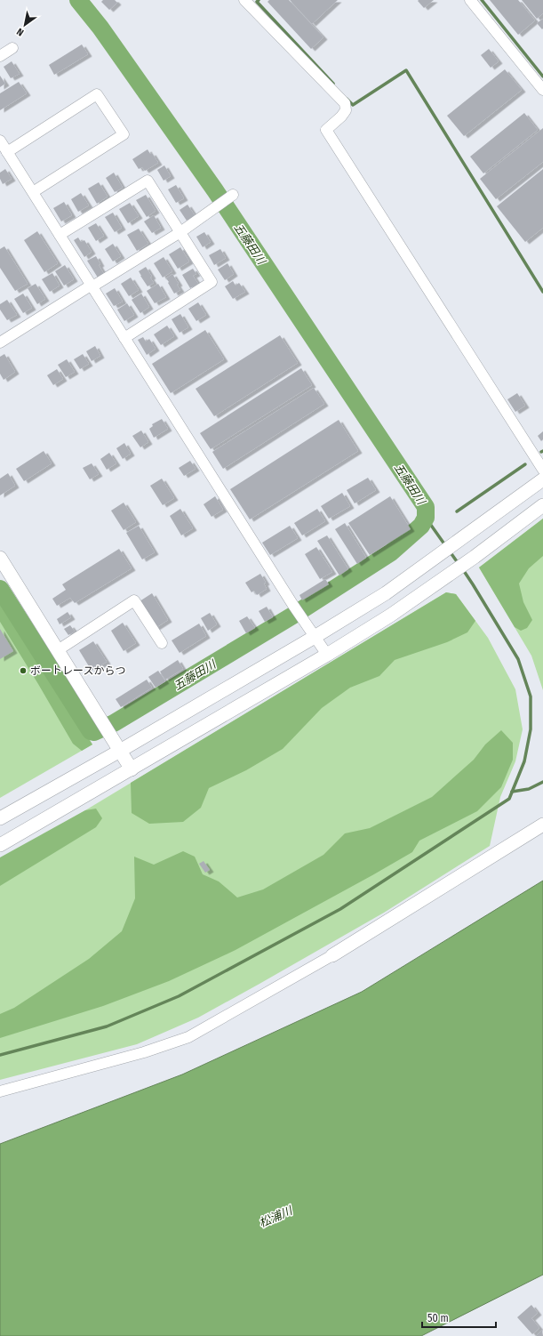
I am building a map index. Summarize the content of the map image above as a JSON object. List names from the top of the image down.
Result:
{
  "water": ["五藤田川", "松浦川"],
  "places": ["ボートレースからつ"],
  "scale_bar": "50 m",
  "north": "bottom left"
}
